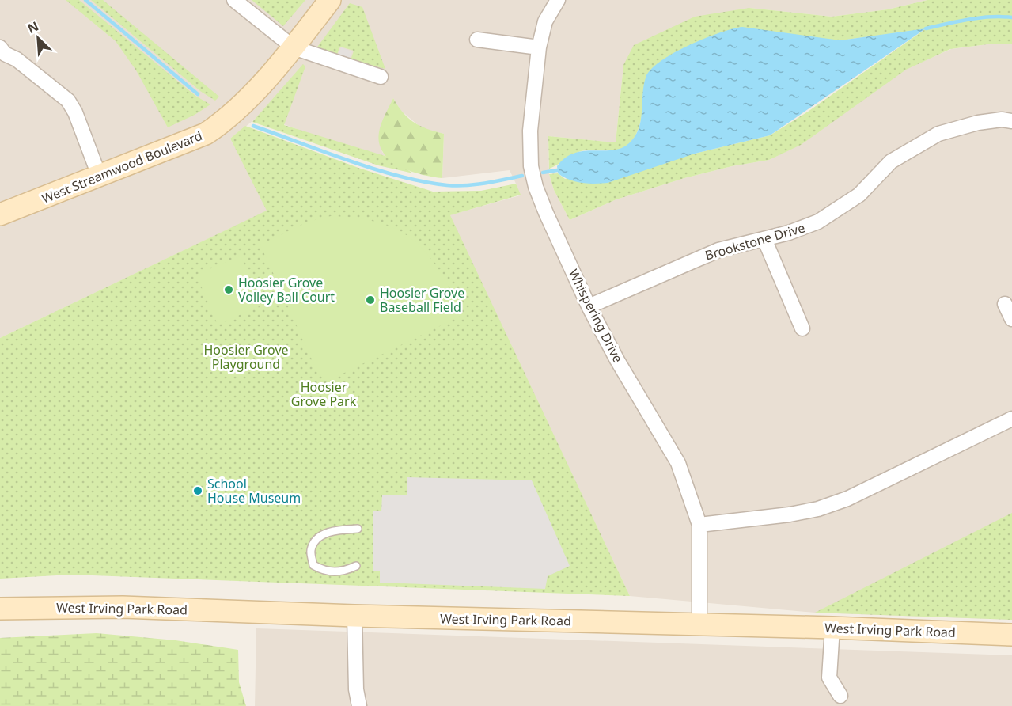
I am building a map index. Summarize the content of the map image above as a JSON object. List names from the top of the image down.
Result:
{
  "streets": {
    "main road": ["West Streamwood Boulevard", "West Irving Park Road"],
    "street": ["Brookstone Drive", "Whispering Drive"]
  },
  "crossings": [
    ["Brookstone Drive", "Whispering Drive"],
    ["Whispering Drive", "West Irving Park Road"]
  ],
  "parks": ["Hoosier Grove Playground", "Hoosier Grove Park"],
  "places": ["Hoosier Grove Volley Ball Court", "Hoosier Grove Baseball Field", "School House Museum"],
  "north": "top left"
}
